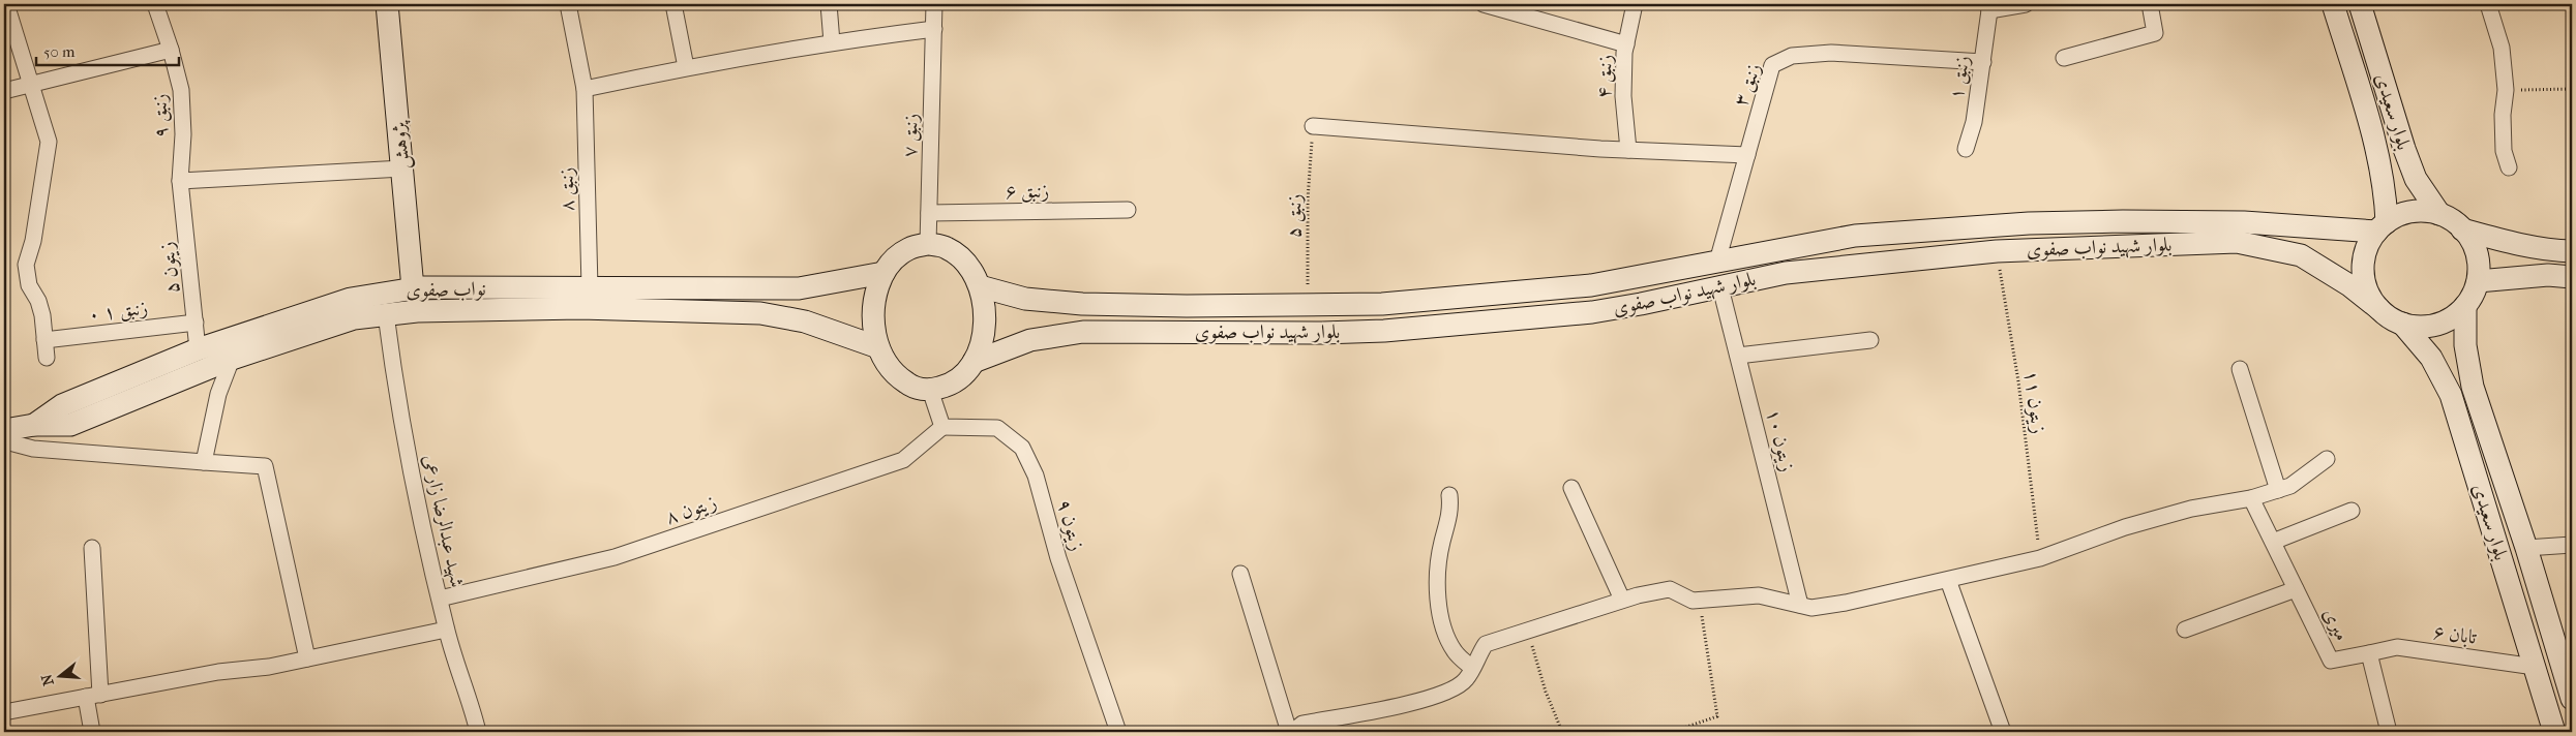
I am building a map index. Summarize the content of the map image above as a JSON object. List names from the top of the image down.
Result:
{
  "streets": {
    "main road": [
      "بلوار سعیدی",
      "پژوهش",
      "بلوار شهید نواب صفوی",
      "نواب صفوی"
    ],
    "street": [
      "زنبق ۴",
      "زنبق ۱",
      "زنبق ۳",
      "زنبق ۹",
      "زنبق ۷",
      "زنبق ۸",
      "زنبق ۶",
      "زیتون ۵",
      "زنبق ۱ ۰",
      "زیتون ۱۰",
      "زیتون ۸",
      "شهید عبدالرضا زارعی",
      "زیتون ۹",
      "میری",
      "تابان ۶"
    ],
    "path": ["زنبق ۵", "زیتون ۱۱"]
  },
  "crossings": [
    ["زنبق ۱", "زنبق ۳"],
    ["زنبق ۳", "بلوار شهید نواب صفوی"],
    ["بلوار سعیدی", "بلوار شهید نواب صفوی"],
    ["بلوار سعیدی", "تابان ۶"],
    ["زنبق ۹", "زیتون ۵"],
    ["زنبق ۷", "زنبق ۶"],
    ["زنبق ۷", "بلوار شهید نواب صفوی"],
    ["زنبق ۷", "نواب صفوی"],
    ["پژوهش", "نواب صفوی"],
    ["زنبق ۸", "نواب صفوی"],
    ["زنبق ۵", "بلوار شهید نواب صفوی"],
    ["بلوار شهید نواب صفوی", "نواب صفوی"],
    ["بلوار شهید نواب صفوی", "زیتون ۱۱"],
    ["بلوار شهید نواب صفوی", "زیتون ۱۰"],
    ["زیتون ۵", "نواب صفوی"],
    ["زیتون ۵", "زنبق ۱ ۰"],
    ["نواب صفوی", "شهید عبدالرضا زارعی"],
    ["زیتون ۸", "شهید عبدالرضا زارعی"],
    ["زیتون ۸", "زیتون ۹"],
    ["میری", "تابان ۶"]
  ],
  "scale_bar": "50 m",
  "north": "left"
}
